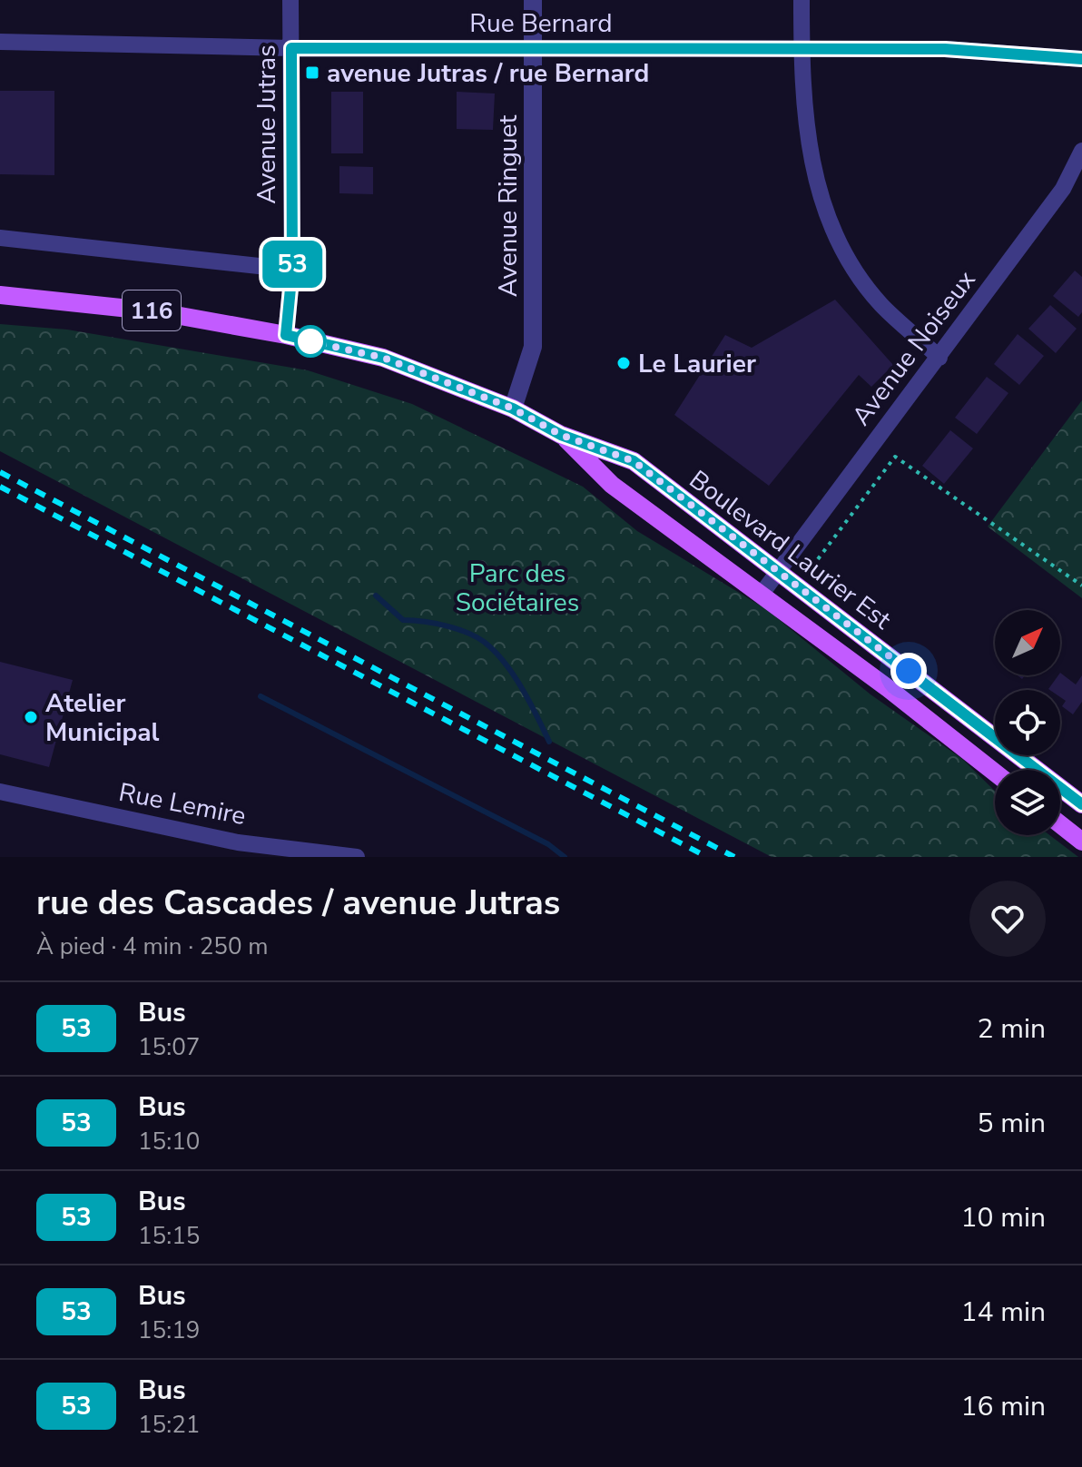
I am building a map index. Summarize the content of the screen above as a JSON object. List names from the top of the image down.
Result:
{
  "streets": {
    "main road": ["116", "Boulevard Laurier Est"],
    "street": [
      "Rue Bernard",
      "Avenue Jutras",
      "Avenue Ringuet",
      "Avenue Noiseux",
      "Rue Lemire"
    ]
  },
  "crossings": [
    ["Rue Bernard", "Avenue Jutras"],
    ["Rue Bernard", "Avenue Ringuet"],
    ["Avenue Jutras", "Boulevard Laurier Est"],
    ["Avenue Ringuet", "Boulevard Laurier Est"],
    ["Avenue Noiseux", "Boulevard Laurier Est"]
  ],
  "parks": ["Parc des Sociétaires"],
  "places": {
    "transit": ["avenue Jutras / rue Bernard"],
    "other": ["Le Laurier", "Atelier Municipal"]
  },
  "lines": ["bus line 53"],
  "north": "top right",
  "page": {
    "on_map": "53",
    "heading": ["rue des Cascades / avenue Jutras", "À pied · 4 min · 250 m"],
    "list": [
      {
        "mark": "53",
        "name": "Bus",
        "note": "15:07",
        "value": "2 min"
      },
      {
        "mark": "53",
        "name": "Bus",
        "note": "15:10",
        "value": "5 min"
      },
      {
        "mark": "53",
        "name": "Bus",
        "note": "15:15",
        "value": "10 min"
      },
      {
        "mark": "53",
        "name": "Bus",
        "note": "15:19",
        "value": "14 min"
      },
      {
        "mark": "53",
        "name": "Bus",
        "note": "15:21",
        "value": "16 min"
      }
    ]
  }
}
